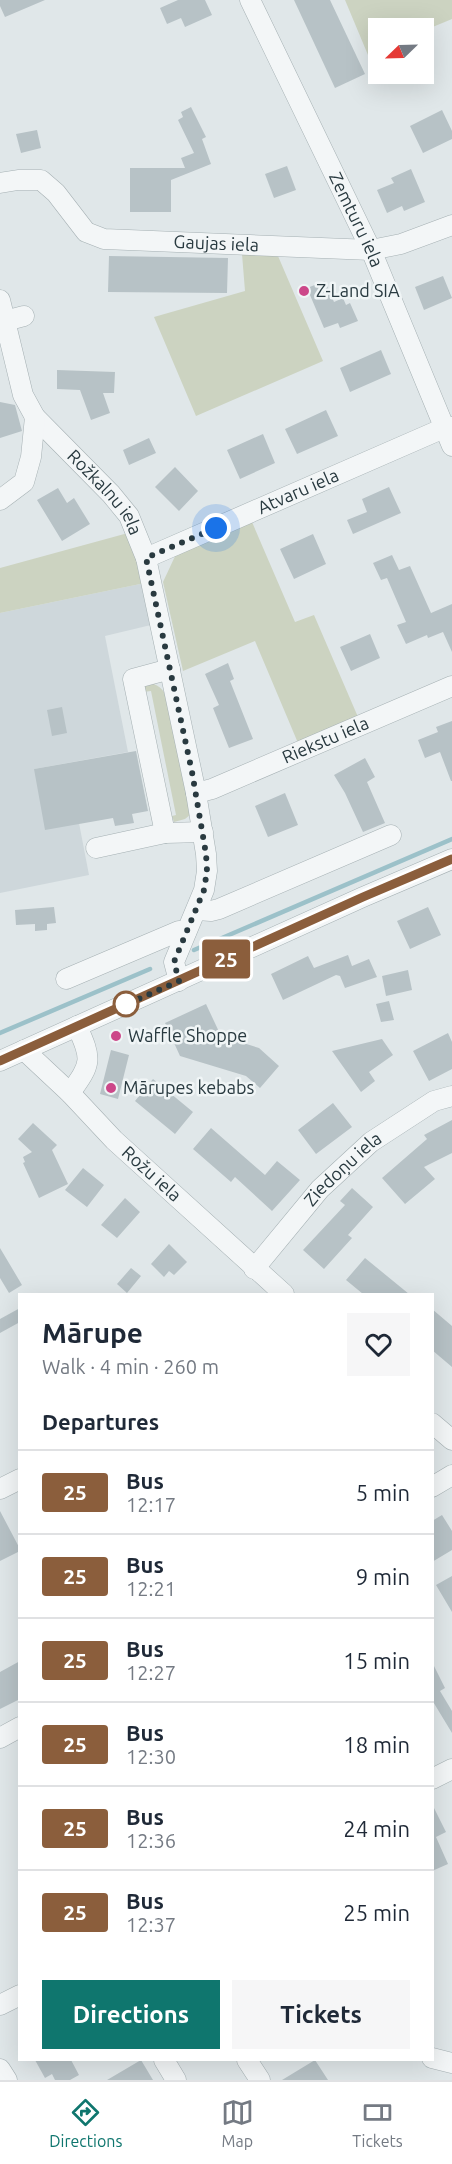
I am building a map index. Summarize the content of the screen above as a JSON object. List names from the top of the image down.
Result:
{
  "streets": {
    "street": [
      "Zemturu iela",
      "Gaujas iela",
      "Atvaru iela",
      "Rožkalnu iela",
      "Riekstu iela",
      "Ziedoņu iela",
      "Rožu iela"
    ]
  },
  "crossings": [
    ["Zemturu iela", "Gaujas iela"],
    ["Zemturu iela", "Atvaru iela"],
    ["Atvaru iela", "Rožkalnu iela"],
    ["Rožkalnu iela", "Riekstu iela"],
    ["Ziedoņu iela", "Rožu iela"]
  ],
  "places": ["Z-Land SIA", "Waffle Shoppe", "Mārupes kebabs"],
  "lines": ["bus line 25"],
  "north": "bottom left",
  "page": {
    "on_map": "25",
    "heading": [
      ["Mārupe", "Walk · 4 min · 260 m"],
      "Departures"
    ],
    "list": [
      {
        "mark": "25",
        "name": "Bus",
        "note": "12:17",
        "value": "5 min"
      },
      {
        "mark": "25",
        "name": "Bus",
        "note": "12:21",
        "value": "9 min"
      },
      {
        "mark": "25",
        "name": "Bus",
        "note": "12:27",
        "value": "15 min"
      },
      {
        "mark": "25",
        "name": "Bus",
        "note": "12:30",
        "value": "18 min"
      },
      {
        "mark": "25",
        "name": "Bus",
        "note": "12:36",
        "value": "24 min"
      },
      {
        "mark": "25",
        "name": "Bus",
        "note": "12:37",
        "value": "25 min"
      }
    ],
    "buttons": ["Directions", "Tickets"],
    "tabs": ["Directions", "Map", "Tickets"]
  }
}
